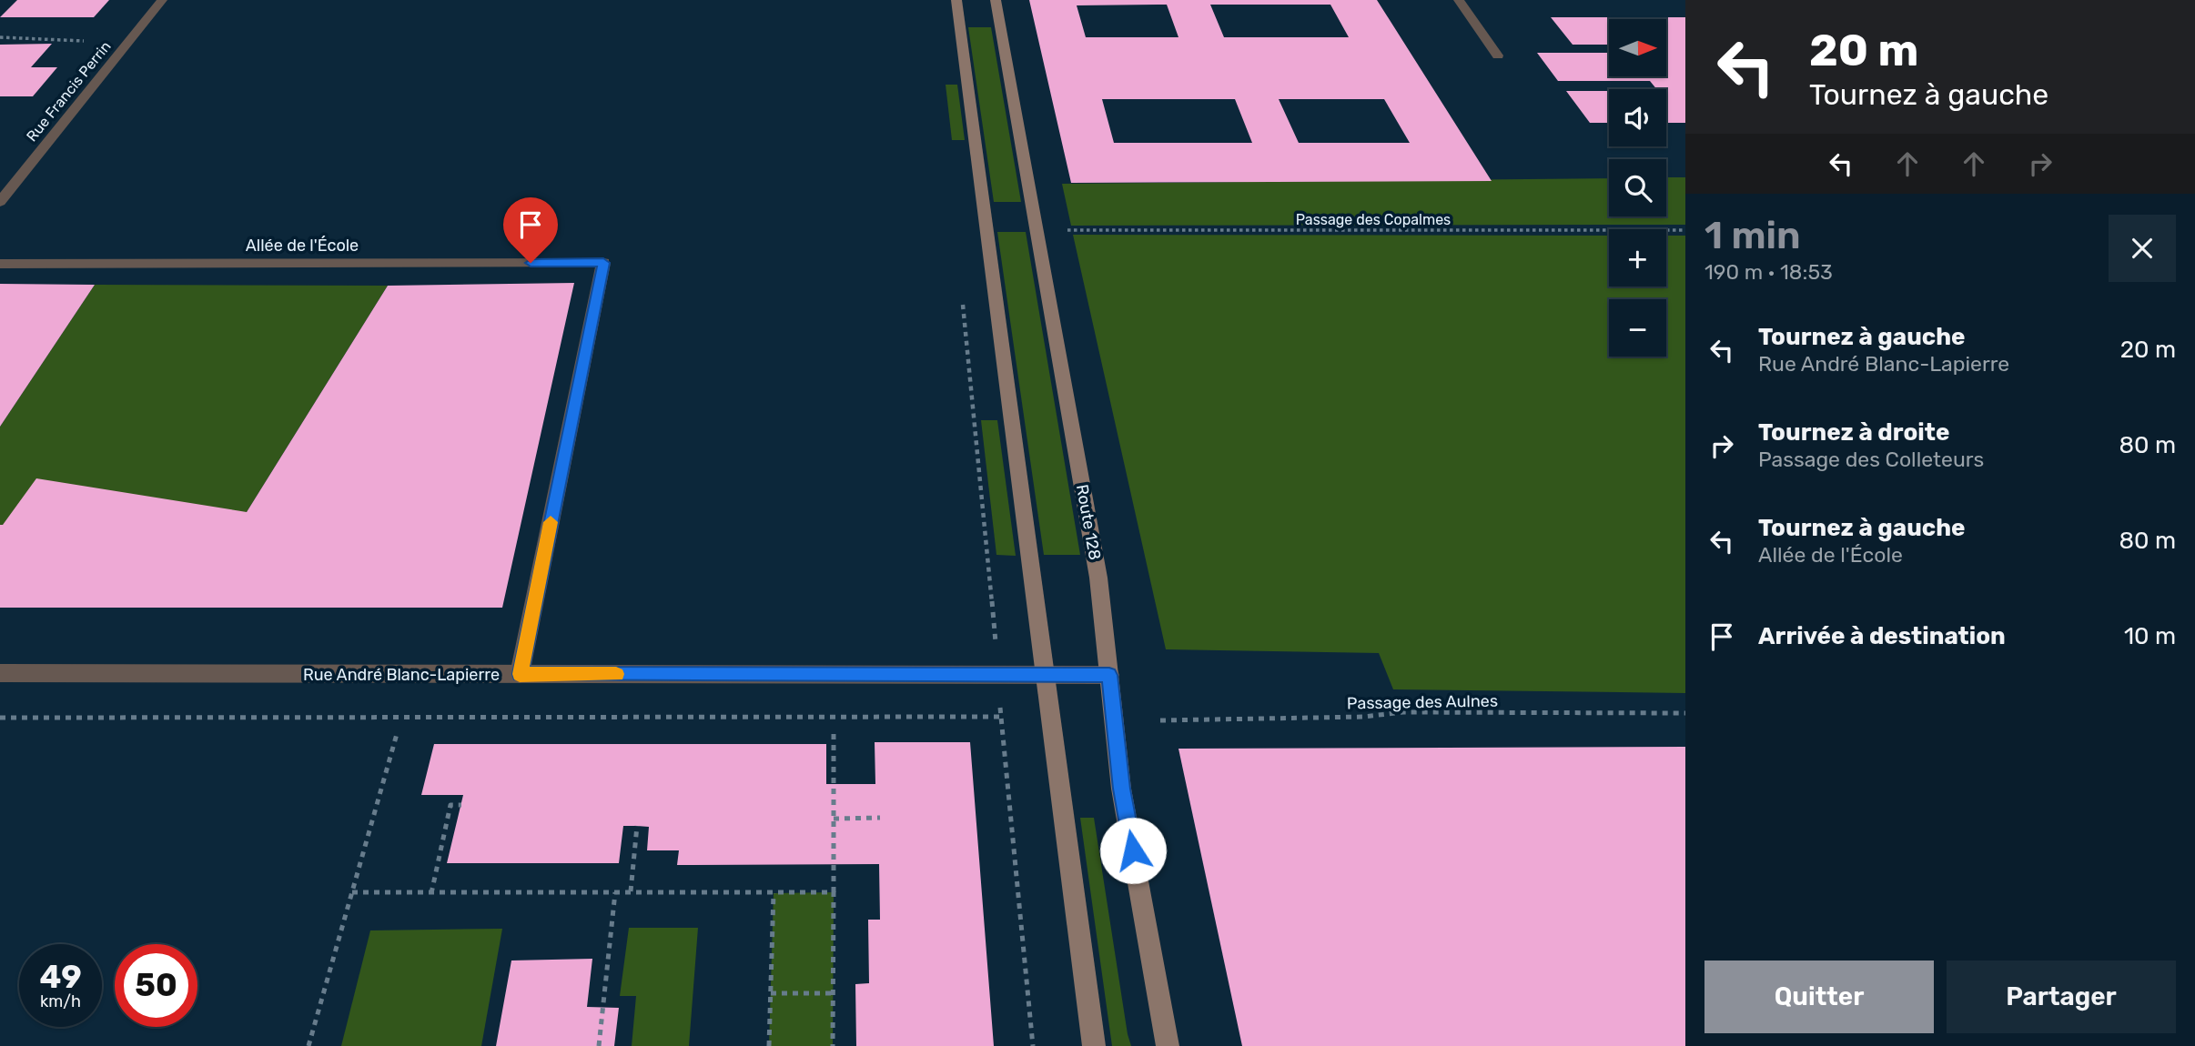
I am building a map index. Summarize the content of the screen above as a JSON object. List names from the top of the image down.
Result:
{
  "streets": {
    "main road": ["Route 128"],
    "street": ["Rue Francis Perrin", "Allée de l'École", "Rue André Blanc-Lapierre"],
    "path": ["Passage des Copalmes", "Passage des Aulnes"]
  },
  "crossings": [
    ["Allée de l'École", "Rue André Blanc-Lapierre"],
    ["Route 128", "Rue André Blanc-Lapierre"]
  ],
  "north": "right",
  "page": {
    "turn": ["20 m", "Tournez à gauche"],
    "map_buttons": ["+", "−"],
    "heading": ["1 min", "190 m · 18:53"],
    "list": [
      {
        "name": "Tournez à gauche",
        "note": "Rue André Blanc-Lapierre",
        "value": "20 m"
      },
      {
        "name": "Tournez à droite",
        "note": "Passage des Colleteurs",
        "value": "80 m"
      },
      {
        "name": "Tournez à gauche",
        "note": "Allée de l'École",
        "value": "80 m"
      },
      {
        "name": "Arrivée à destination",
        "value": "10 m"
      }
    ],
    "speed": "49 km/h",
    "limit": "50",
    "buttons": ["Quitter", "Partager"]
  }
}
